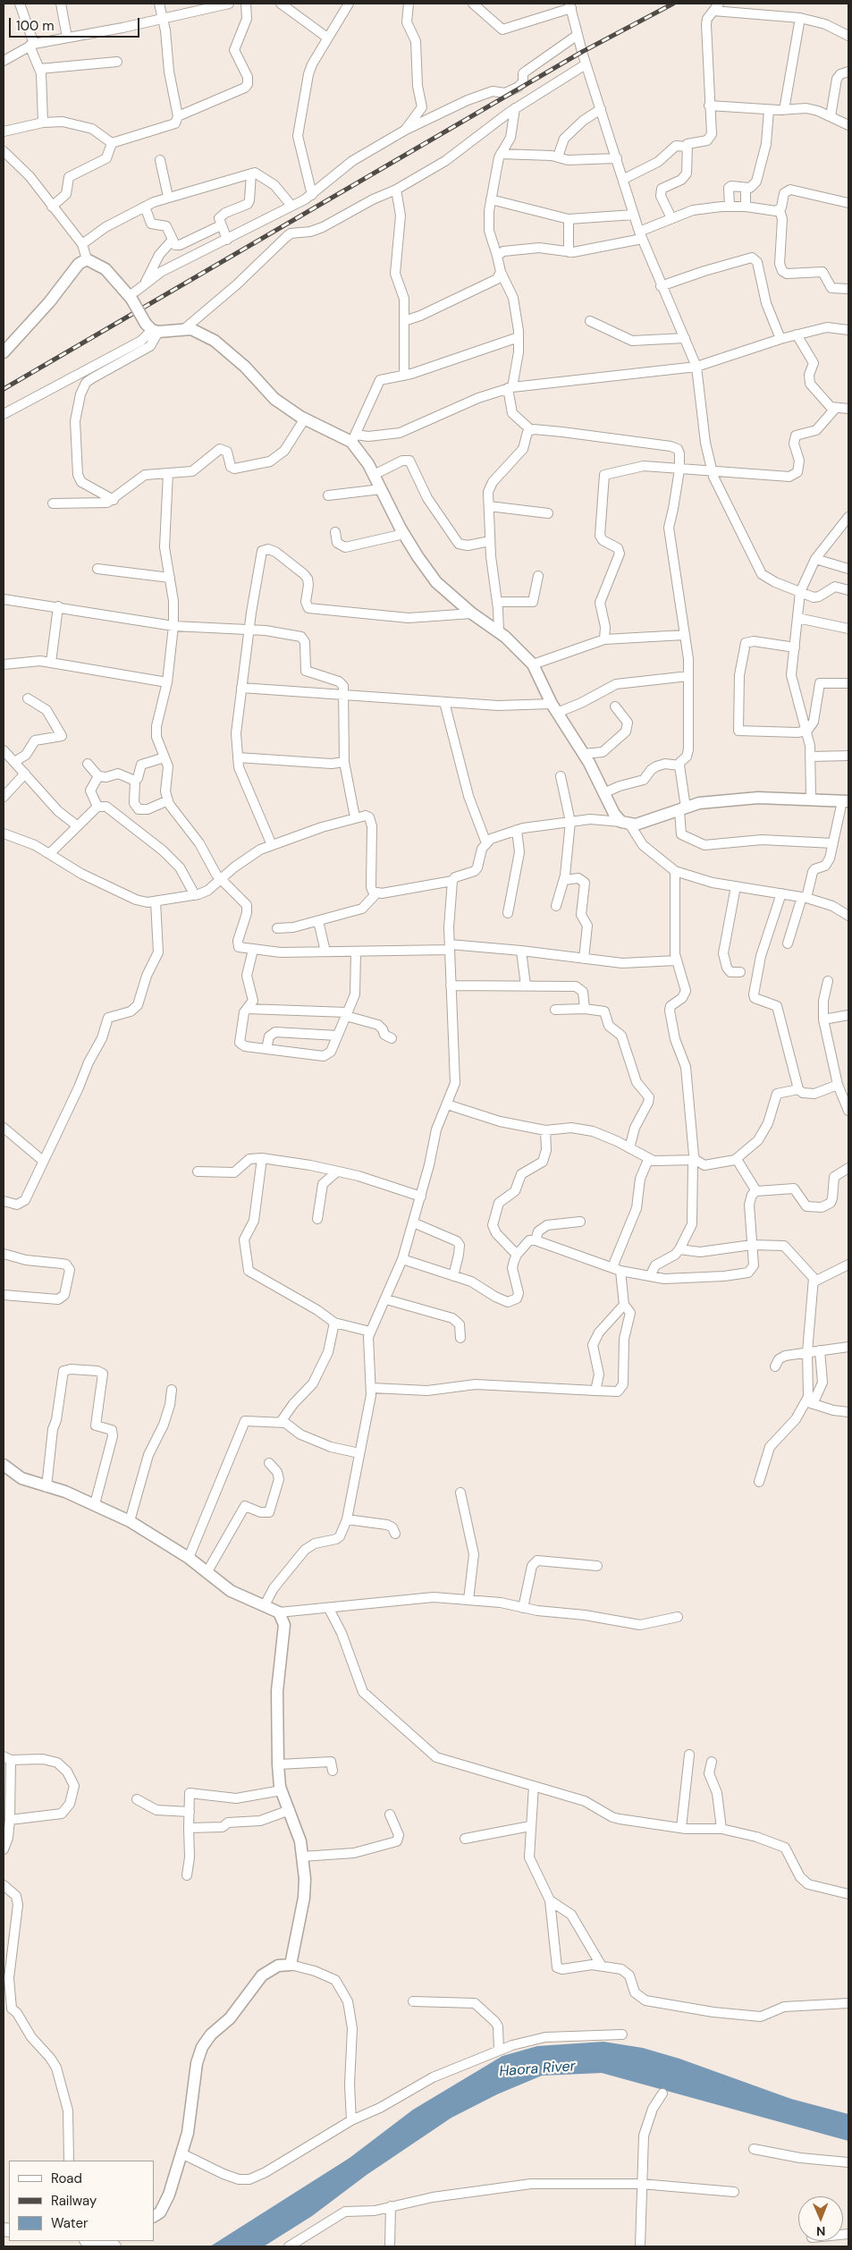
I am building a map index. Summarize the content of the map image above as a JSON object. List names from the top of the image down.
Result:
{
  "water": ["Haora River"],
  "legend": ["Road", "Railway", "Water"],
  "scale_bar": "100 m",
  "north": "bottom"
}
